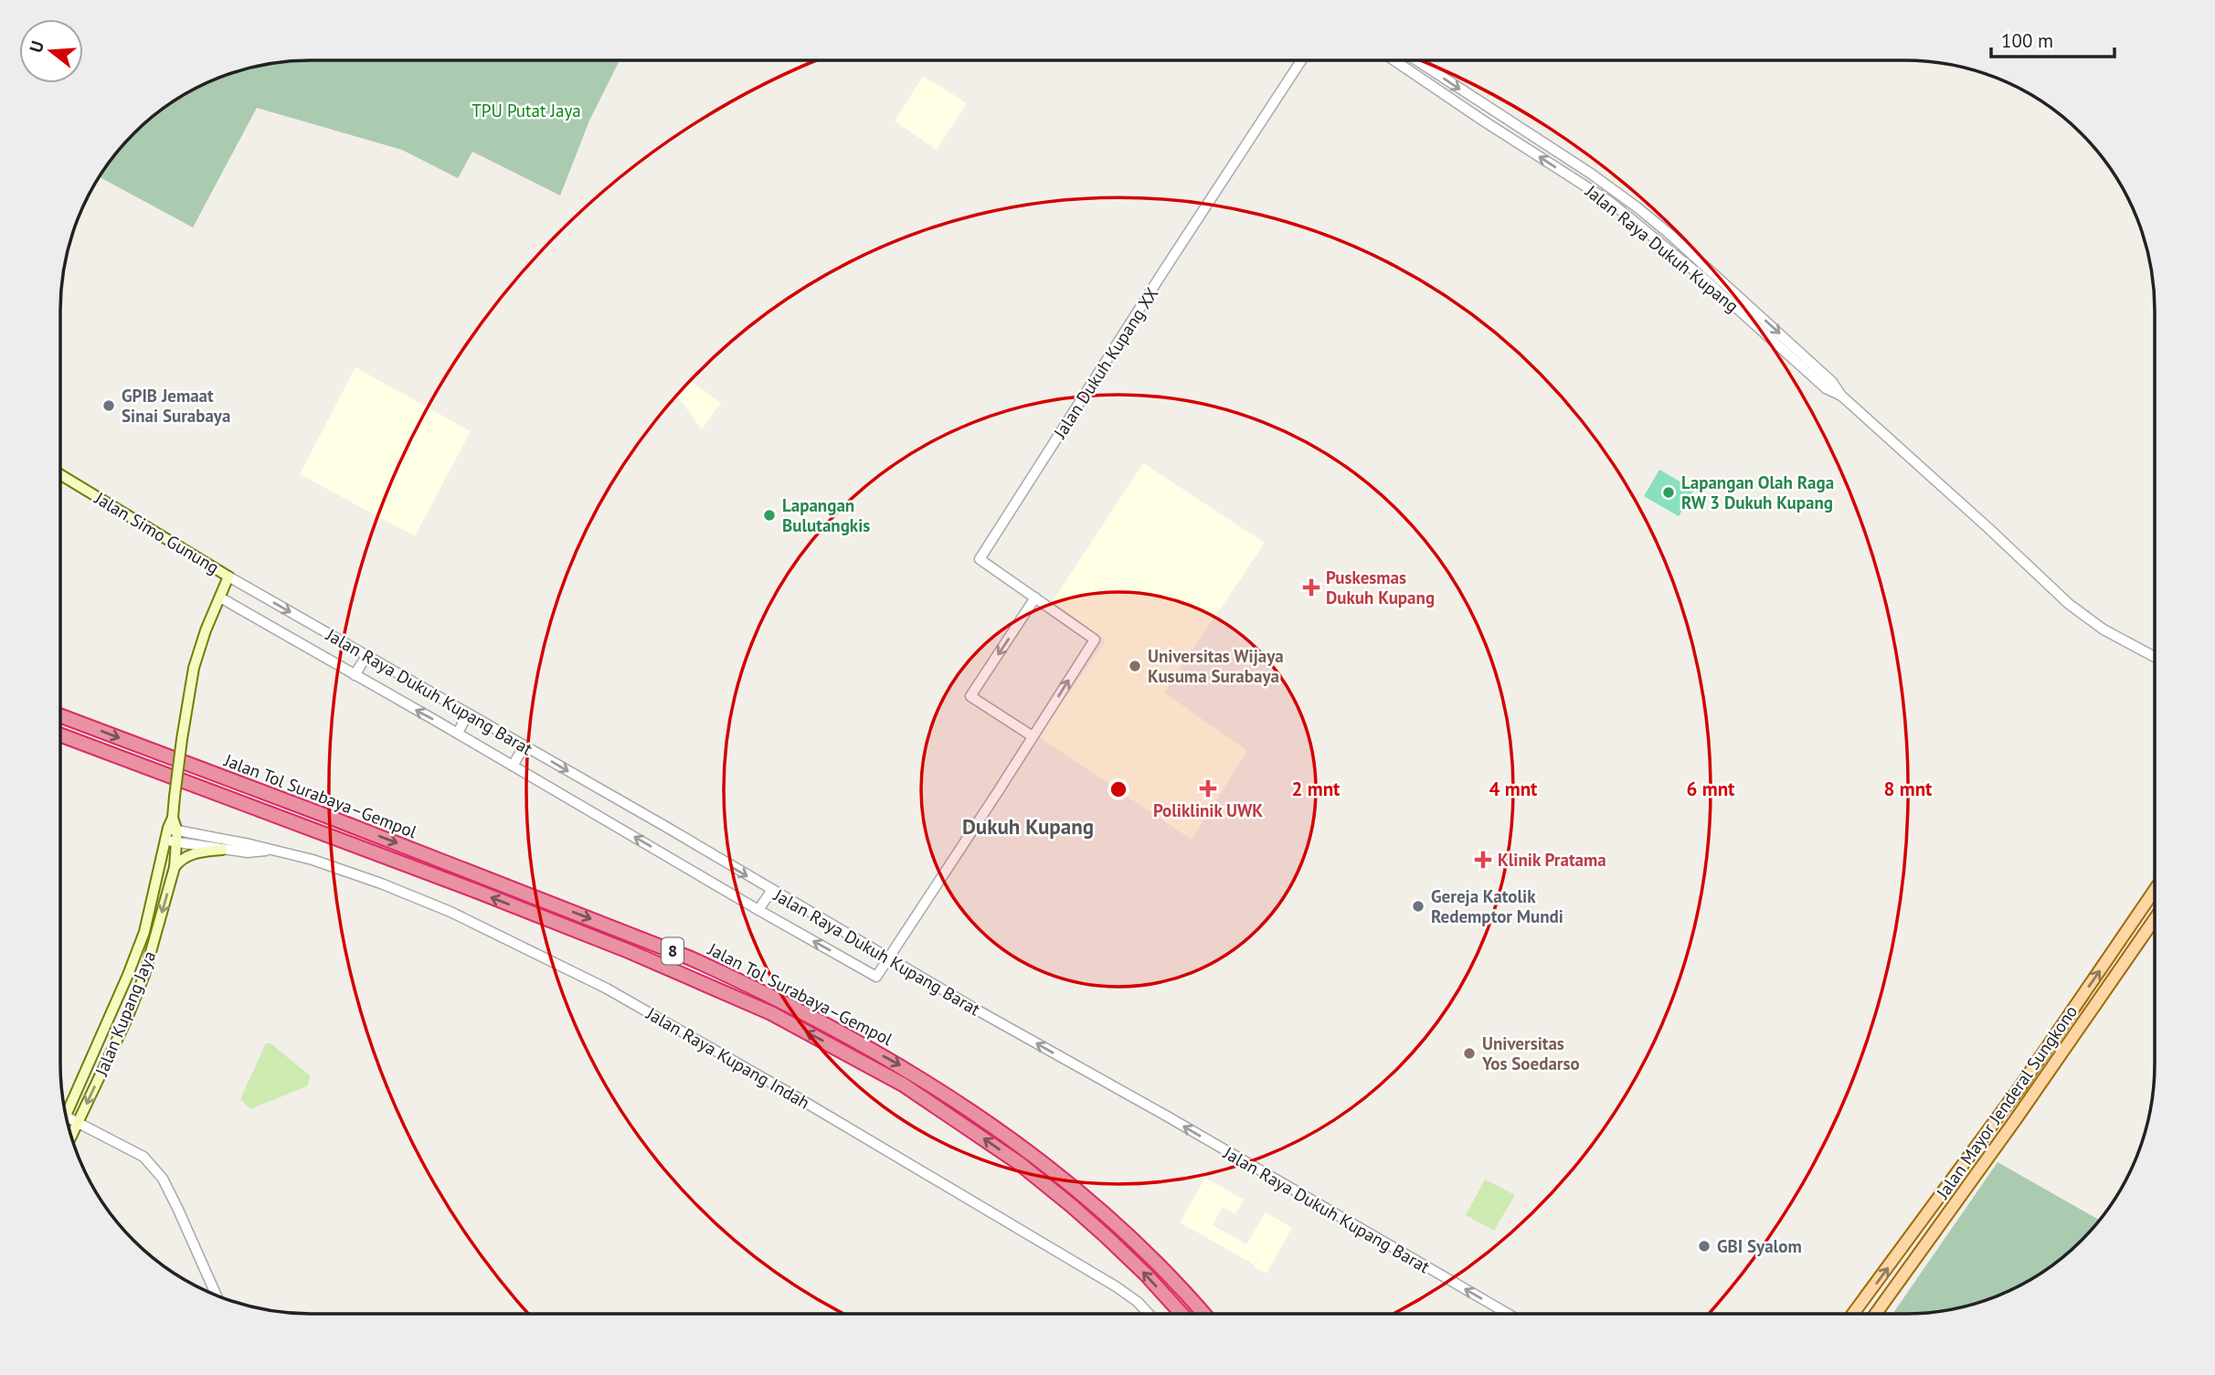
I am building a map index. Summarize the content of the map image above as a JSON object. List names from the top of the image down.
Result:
{
  "streets": {
    "highway": ["Jalan Tol Surabaya–Gempol", "8"],
    "main road": ["Jalan Simo Gunung", "Jalan Kupang Jaya", "Jalan Mayor Jenderal Sungkono"],
    "street": [
      "Jalan Raya Dukuh Kupang",
      "Jalan Dukuh Kupang XX",
      "Jalan Raya Dukuh Kupang Barat",
      "Jalan Raya Kupang Indah"
    ]
  },
  "crossings": [
    ["Jalan Simo Gunung", "Jalan Raya Dukuh Kupang Barat"],
    ["Jalan Simo Gunung", "Jalan Kupang Jaya"],
    ["Jalan Raya Dukuh Kupang Barat", "Jalan Kupang Jaya"],
    ["Jalan Kupang Jaya", "Jalan Raya Kupang Indah"]
  ],
  "districts": ["Dukuh Kupang"],
  "parks": ["TPU Putat Jaya"],
  "places": {
    "other": [
      "GPIB Jemaat Sinai Surabaya",
      "Lapangan Olah Raga RW 3 Dukuh Kupang",
      "Lapangan Bulutangkis",
      "Universitas Wijaya Kusuma Surabaya",
      "Gereja Katolik Redemptor Mundi",
      "Universitas Yos Soedarso",
      "GBI Syalom"
    ],
    "health": ["Puskesmas Dukuh Kupang", "Poliklinik UWK", "Klinik Pratama"]
  },
  "scale_bar": "100 m",
  "north": "left",
  "rings": [
    "2 mnt",
    "4 mnt",
    "6 mnt",
    "8 mnt"
  ]
}
